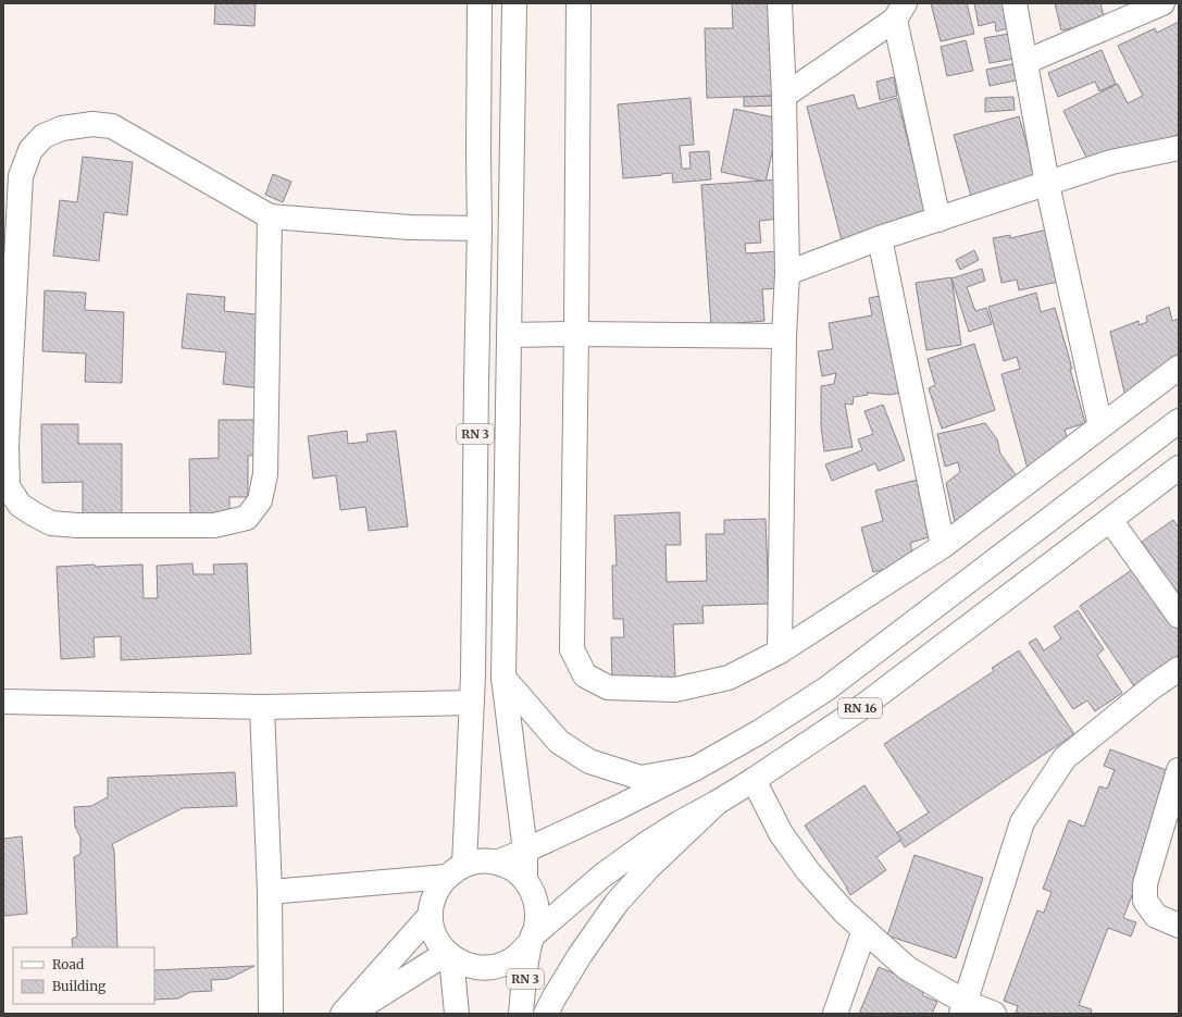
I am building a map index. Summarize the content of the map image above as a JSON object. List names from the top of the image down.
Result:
{
  "streets": {
    "main road": ["RN 3", "RN 16"]
  },
  "crossings": [
    ["RN 3", "RN 16"]
  ],
  "legend": ["Road", "Building"]
}
